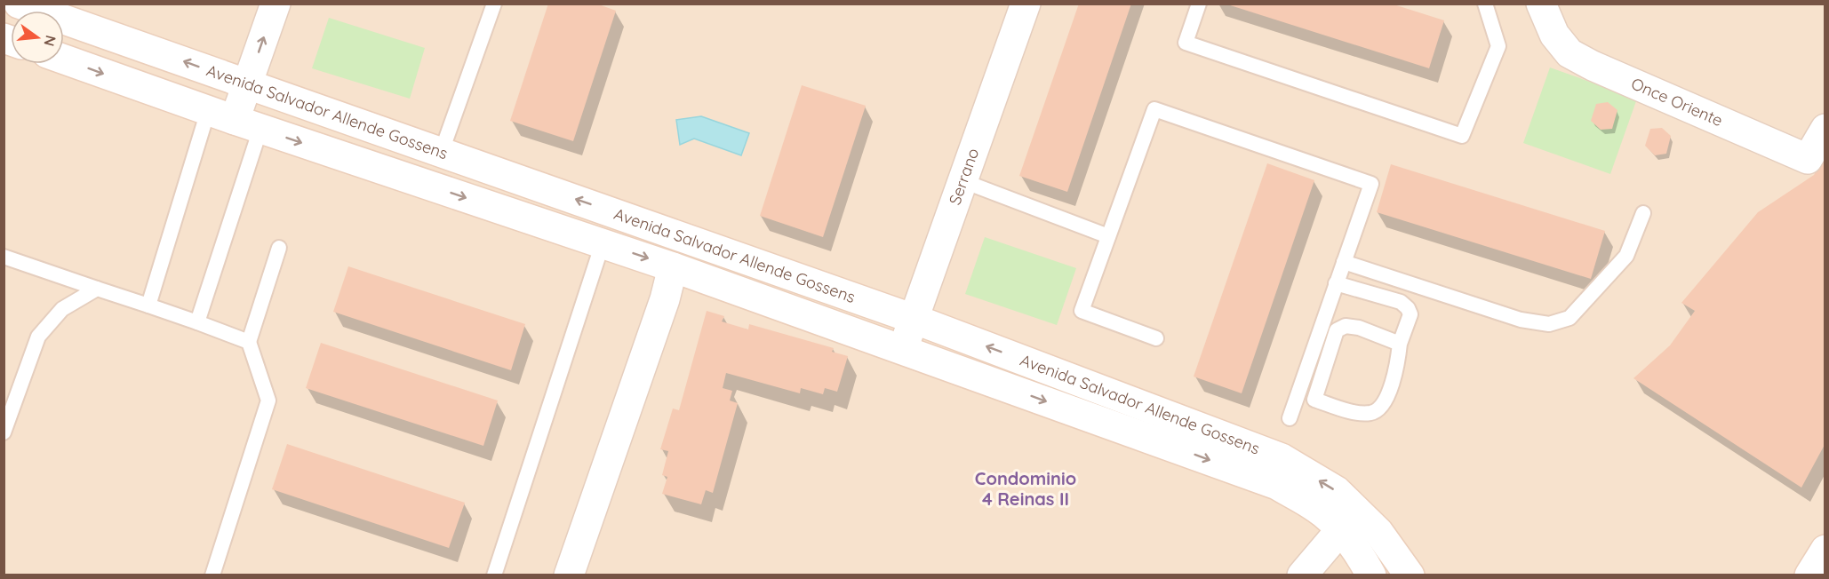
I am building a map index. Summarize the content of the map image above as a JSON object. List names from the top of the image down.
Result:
{
  "streets": {
    "main road": ["Once Oriente", "Avenida Salvador Allende Gossens", "Serrano"]
  },
  "crossings": [
    ["Avenida Salvador Allende Gossens", "Serrano"]
  ],
  "districts": ["Condominio 4 Reinas II"],
  "north": "right"
}
